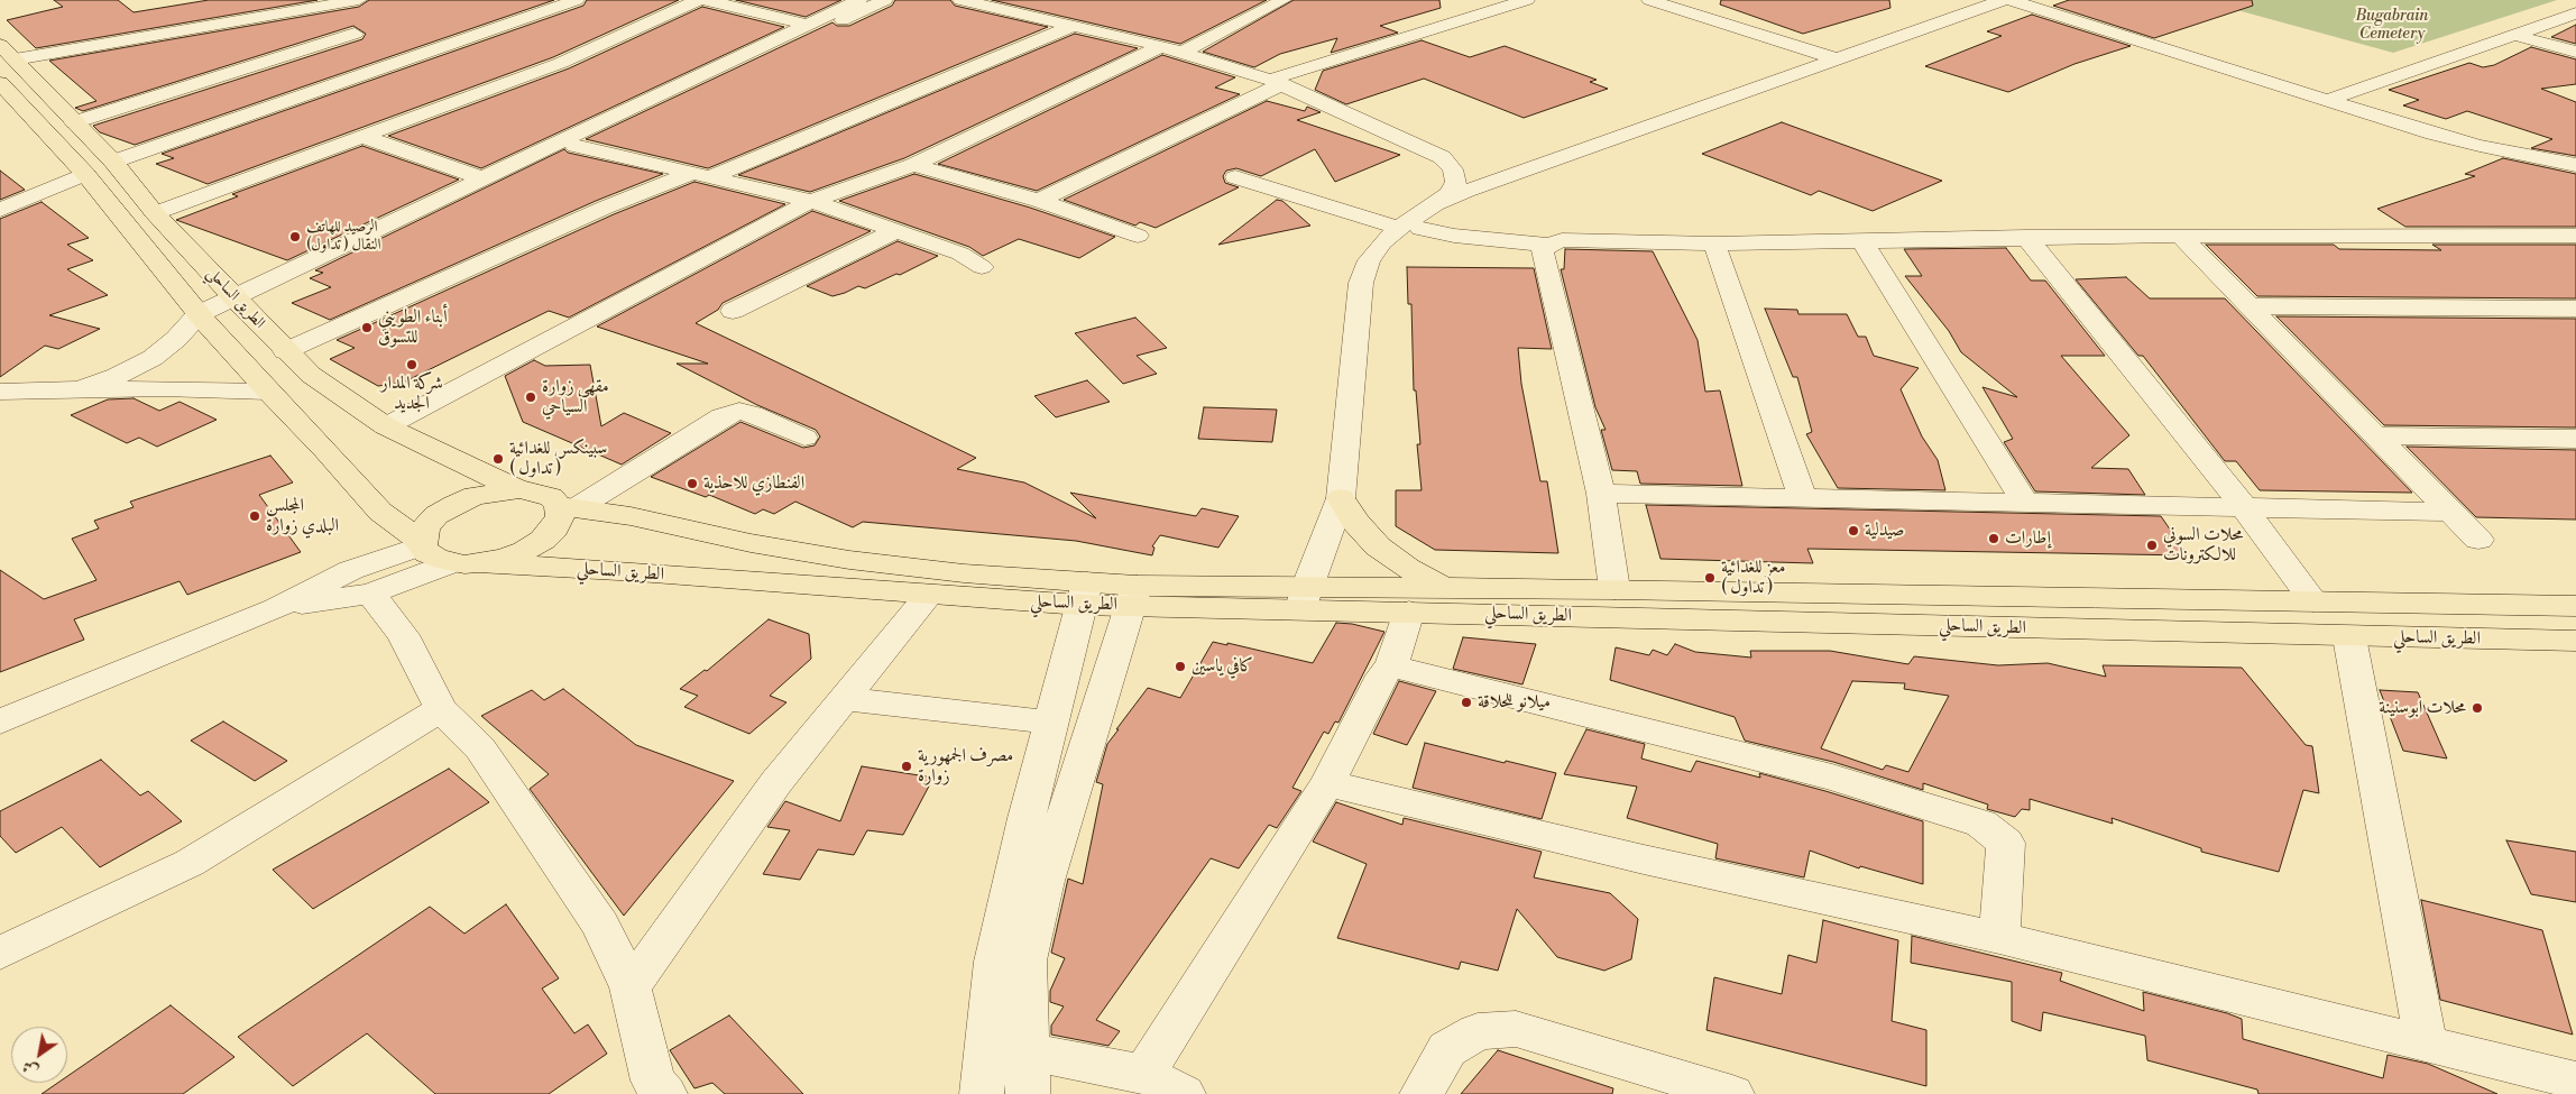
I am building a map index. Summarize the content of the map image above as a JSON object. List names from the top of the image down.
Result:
{
  "streets": {
    "highway": ["الطريق الساحلي"]
  },
  "parks": ["Bugabrain Cemetery"],
  "places": [
    "الرصيد للهاتف النقال ( تداول)",
    "أبناء الطويني للتسوق",
    "شركة المدار الجديد",
    "مقهي زوارة السياحي",
    "سبينكس للغدائية ( تداول )",
    "الفنطازي للاحذية",
    "المجلس البلدي زوارة",
    "صيدلية",
    "إطارات",
    "محلات السوني للالكترونات",
    "معز للغدائية ( تداول )",
    "كافي ياسين",
    "ميلانو للحلاقة",
    "محلات ابوسنينة",
    "مصرف الجمهورية زوارة"
  ],
  "north": "bottom left"
}
